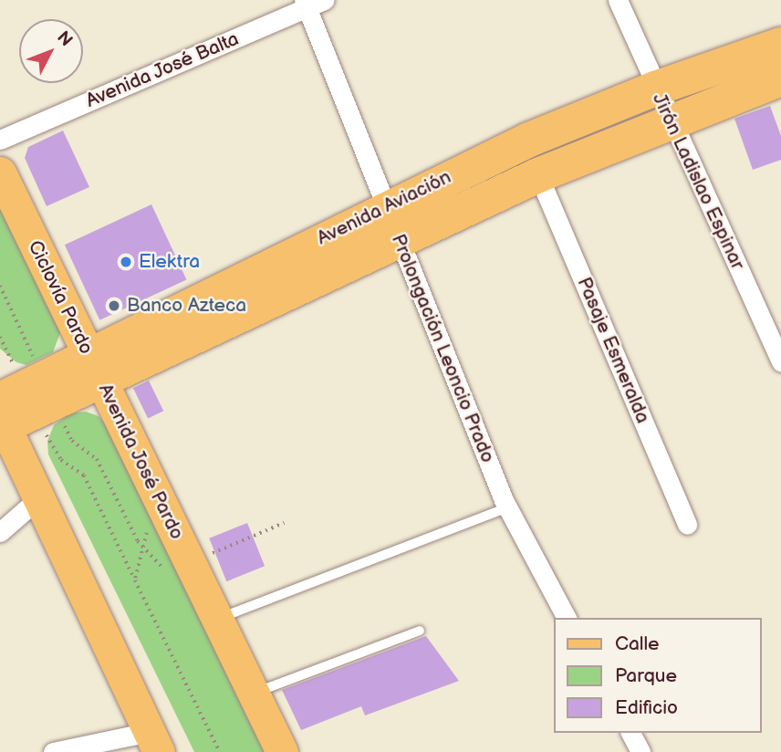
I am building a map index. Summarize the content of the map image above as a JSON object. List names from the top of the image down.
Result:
{
  "streets": {
    "highway": ["Avenida Aviación"],
    "main road": ["Avenida José Pardo"],
    "street": [
      "Avenida José Balta",
      "Jirón Ladislao Espinar",
      "Prolongación Leoncio Prado",
      "Pasaje Esmeralda"
    ]
  },
  "crossings": [
    ["Avenida José Balta", "Prolongación Leoncio Prado"],
    ["Jirón Ladislao Espinar", "Avenida Aviación"],
    ["Avenida Aviación", "Prolongación Leoncio Prado"],
    ["Avenida Aviación", "Pasaje Esmeralda"],
    ["Avenida Aviación", "Avenida José Pardo"]
  ],
  "places": ["Elektra", "Banco Azteca"],
  "legend": ["Calle", "Parque", "Edificio"],
  "north": "top right"
}
